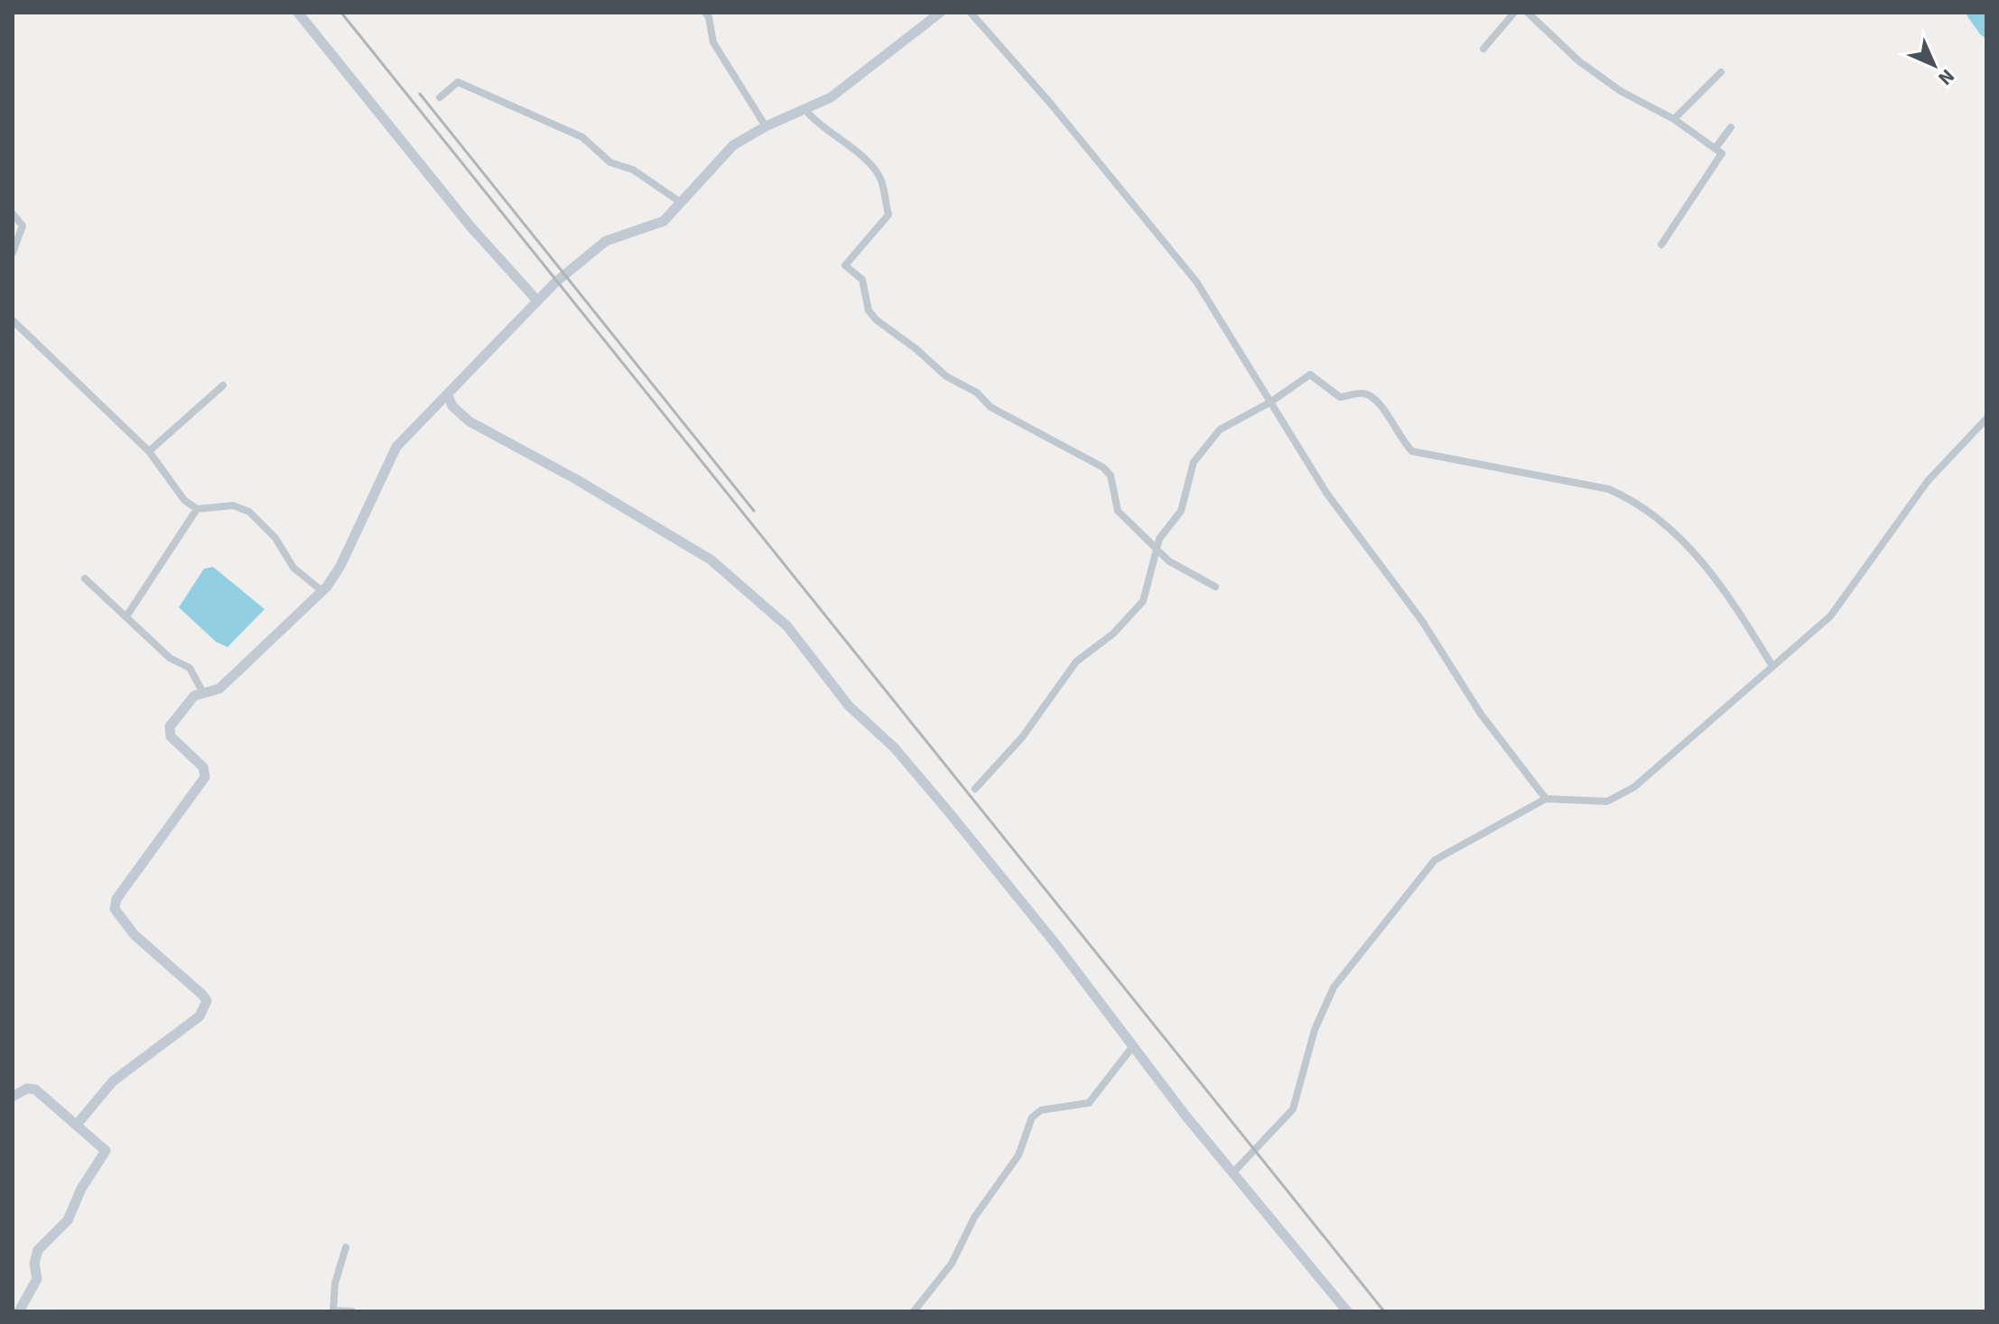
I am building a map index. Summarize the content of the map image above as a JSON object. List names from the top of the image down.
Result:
{
  "north": "bottom right"
}
